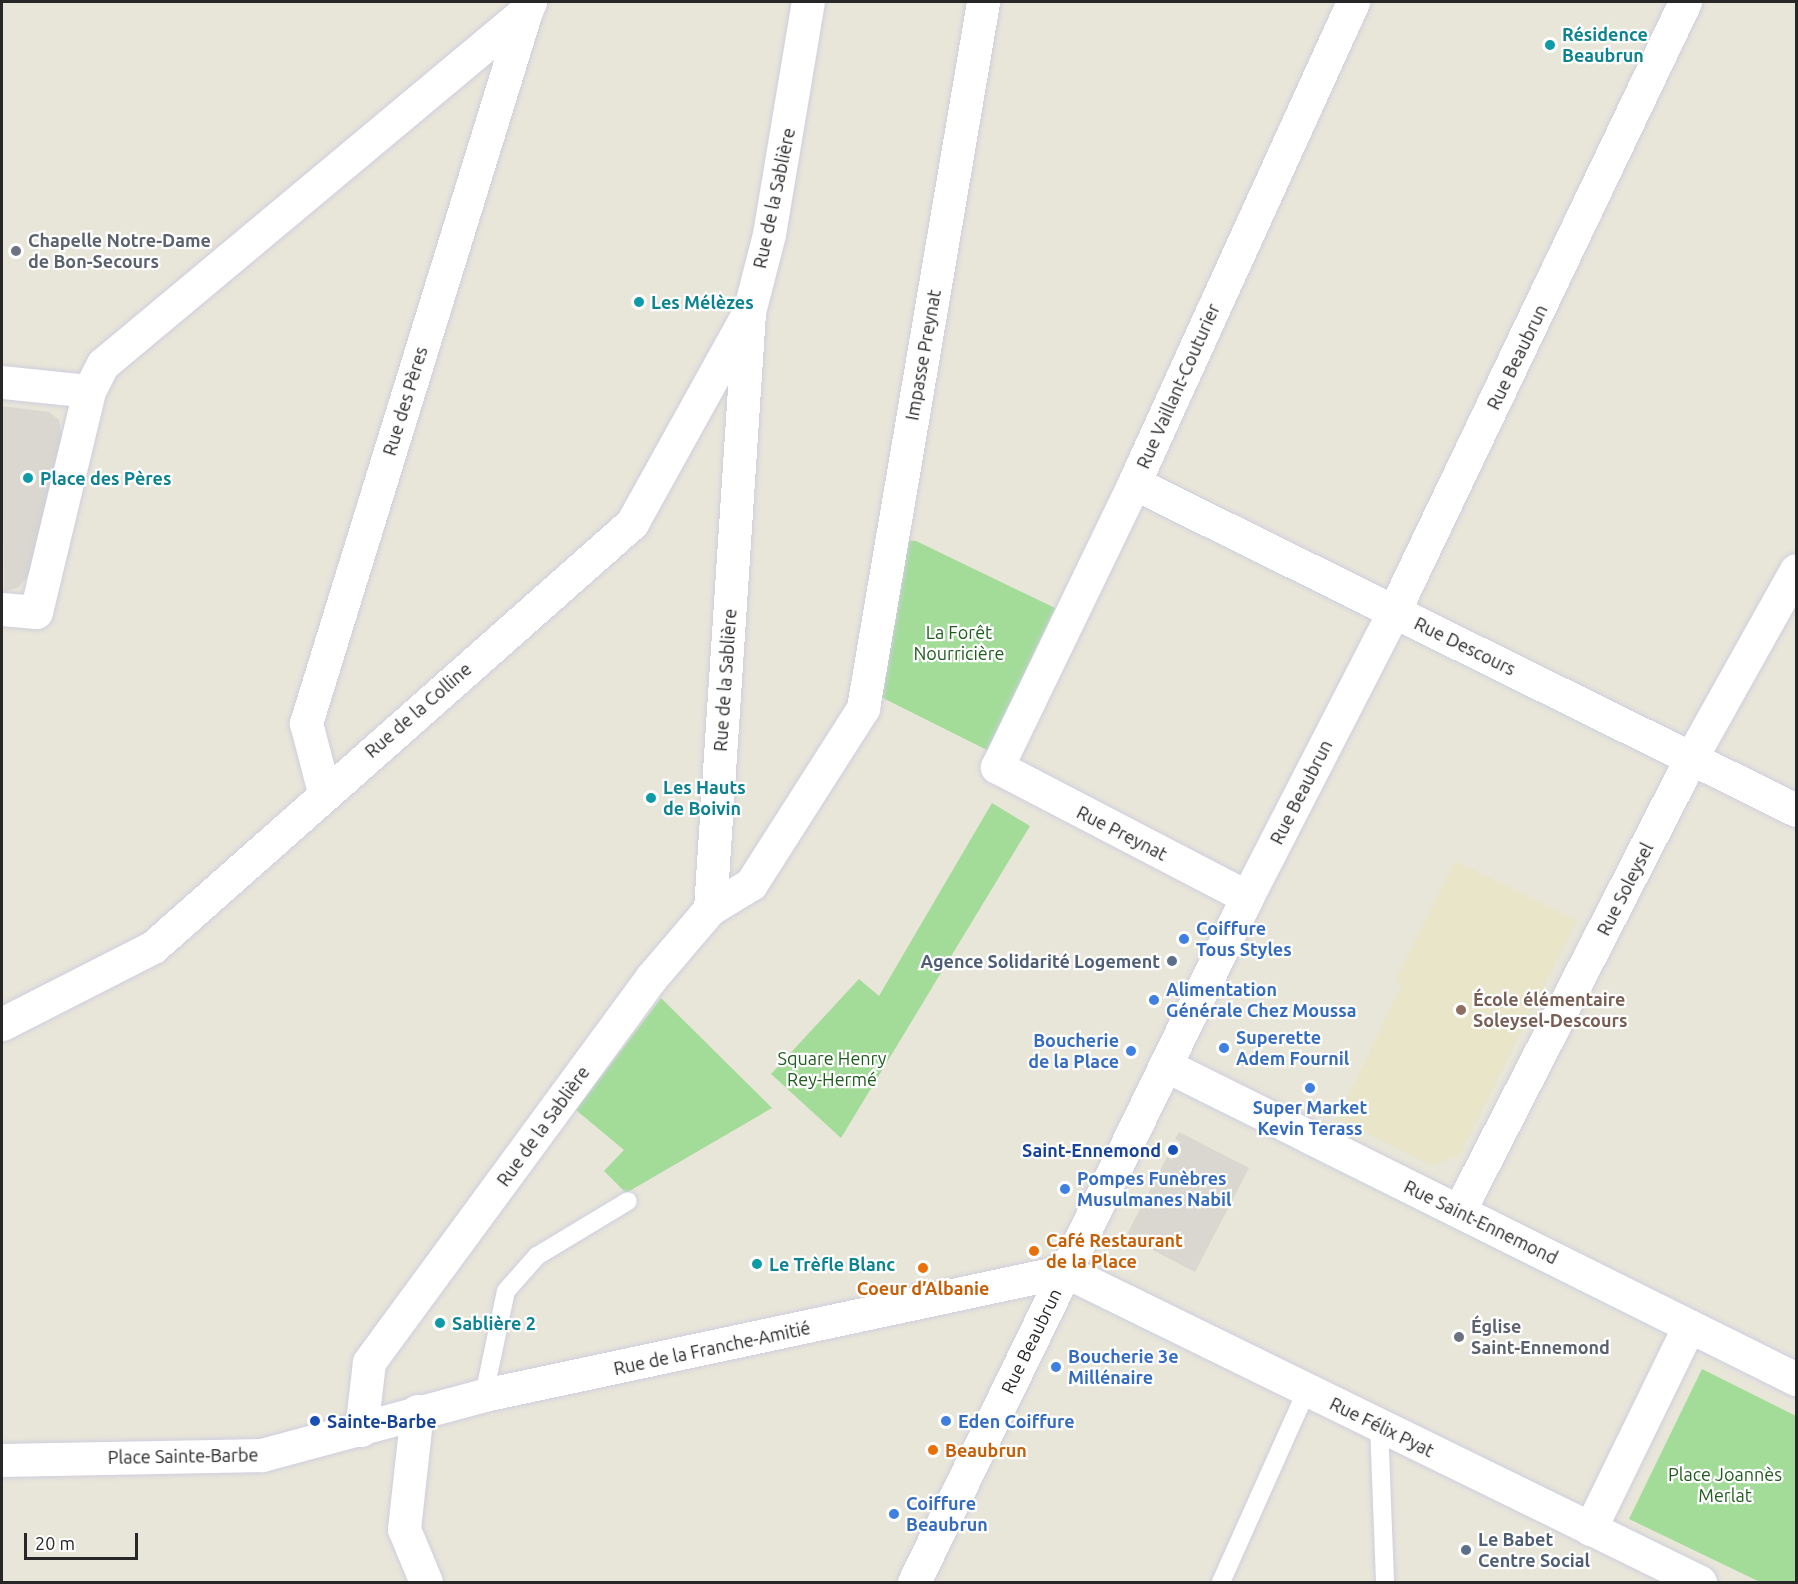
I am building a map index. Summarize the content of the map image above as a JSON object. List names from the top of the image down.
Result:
{
  "streets": {
    "street": [
      "Rue de la Sablière",
      "Impasse Preynat",
      "Rue Beaubrun",
      "Rue Vaillant-Couturier",
      "Rue des Pères",
      "Rue Descours",
      "Rue de la Colline",
      "Rue Preynat",
      "Rue Soleysel",
      "Rue Saint-Ennemond",
      "Rue de la Franche-Amitié",
      "Rue Félix Pyat",
      "Place Sainte-Barbe"
    ]
  },
  "crossings": [
    ["Rue de la Sablière", "Impasse Preynat"],
    ["Rue de la Sablière", "Rue de la Colline"],
    ["Rue de la Sablière", "Rue de la Franche-Amitié"],
    ["Rue de la Sablière", "Place Sainte-Barbe"],
    ["Rue Beaubrun", "Rue Descours"],
    ["Rue Beaubrun", "Rue Preynat"],
    ["Rue Beaubrun", "Rue Saint-Ennemond"],
    ["Rue Beaubrun", "Rue de la Franche-Amitié"],
    ["Rue Beaubrun", "Rue Félix Pyat"],
    ["Rue Vaillant-Couturier", "Rue Descours"],
    ["Rue Vaillant-Couturier", "Rue Preynat"],
    ["Rue des Pères", "Rue de la Colline"],
    ["Rue Descours", "Rue Soleysel"],
    ["Rue Soleysel", "Rue Saint-Ennemond"],
    ["Rue de la Franche-Amitié", "Rue Félix Pyat"],
    ["Rue de la Franche-Amitié", "Place Sainte-Barbe"]
  ],
  "parks": ["La Forêt Nourricière", "Square Henry Rey-Hermé", "Place Joannès Merlat"],
  "places": [
    "Résidence Beaubrun",
    "Chapelle Notre-Dame de Bon-Secours",
    "Les Mélèzes",
    "Place des Pères",
    "Les Hauts de Boivin",
    "Coiffure Tous Styles",
    "Agence Solidarité Logement",
    "Alimentation Générale Chez Moussa",
    "École élémentaire Soleysel-Descours",
    "Superette Adem Fournil",
    "Boucherie de la Place",
    "Super Market Kevin Terass",
    "Saint-Ennemond",
    "Pompes Funèbres Musulmanes Nabil",
    "Café Restaurant de la Place",
    "Le Trèfle Blanc",
    "Coeur d’Albanie",
    "Sablière 2",
    "Église Saint-Ennemond",
    "Boucherie 3e Millénaire",
    "Sainte-Barbe",
    "Eden Coiffure",
    "Beaubrun",
    "Coiffure Beaubrun",
    "Le Babet Centre Social"
  ],
  "scale_bar": "20 m"
}
